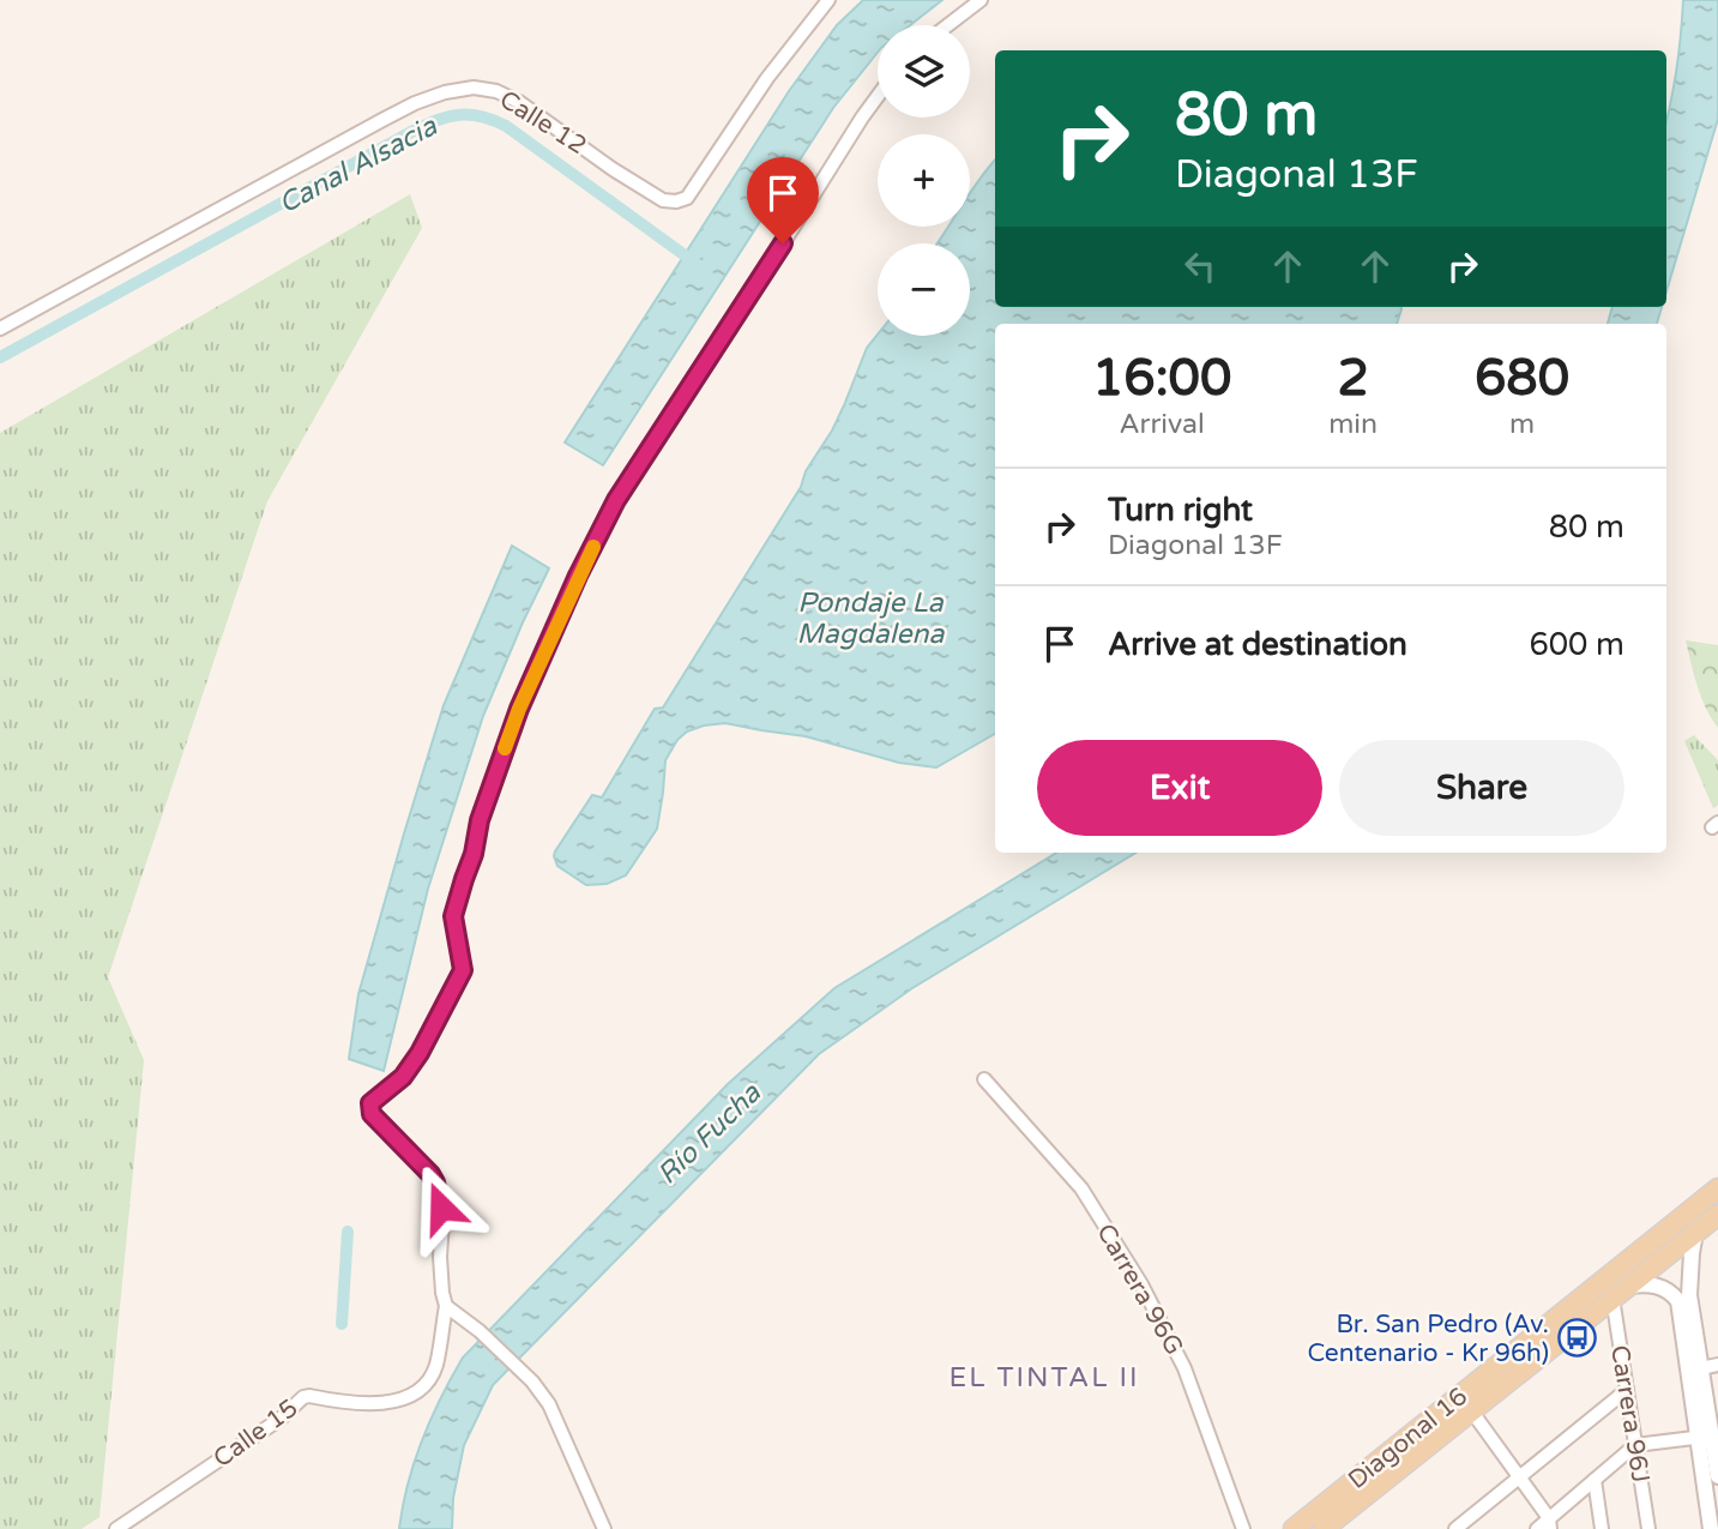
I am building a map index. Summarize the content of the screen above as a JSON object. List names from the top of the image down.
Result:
{
  "streets": {
    "main road": ["Diagonal 16"],
    "street": [
      "Calle 12",
      "Carrera 96G",
      "Carrera 96J",
      "Calle 15"
    ]
  },
  "crossings": [
    ["Carrera 96J", "Diagonal 16"]
  ],
  "districts": ["EL TINTAL II"],
  "water": ["Canal Alsacia", "Pondaje La Magdalena", "Río Fucha"],
  "places": {
    "bus stop": ["Br. San Pedro (Av. Centenario - Kr 96h)"]
  },
  "page": {
    "map_buttons": ["+", "−"],
    "turn": ["80 m", "Diagonal 13F"],
    "eta": [
      "16:00",
      "Arrival",
      "2",
      "min",
      "680",
      "m"
    ],
    "list": [
      {
        "name": "Turn right",
        "note": "Diagonal 13F",
        "value": "80 m"
      },
      {
        "name": "Arrive at destination",
        "value": "600 m"
      }
    ],
    "buttons": ["Exit", "Share"]
  }
}
